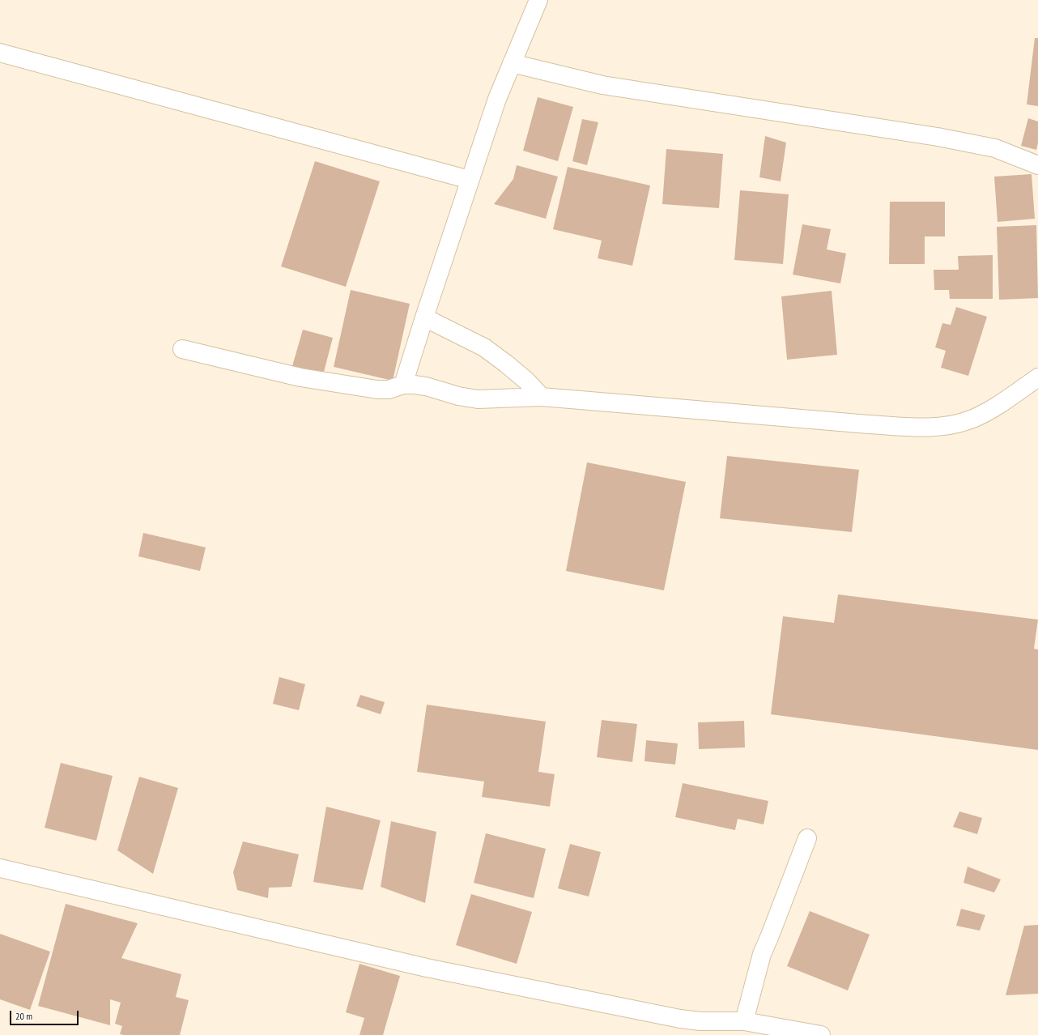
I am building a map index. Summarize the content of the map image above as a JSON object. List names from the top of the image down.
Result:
{
  "scale_bar": "20 m"
}
